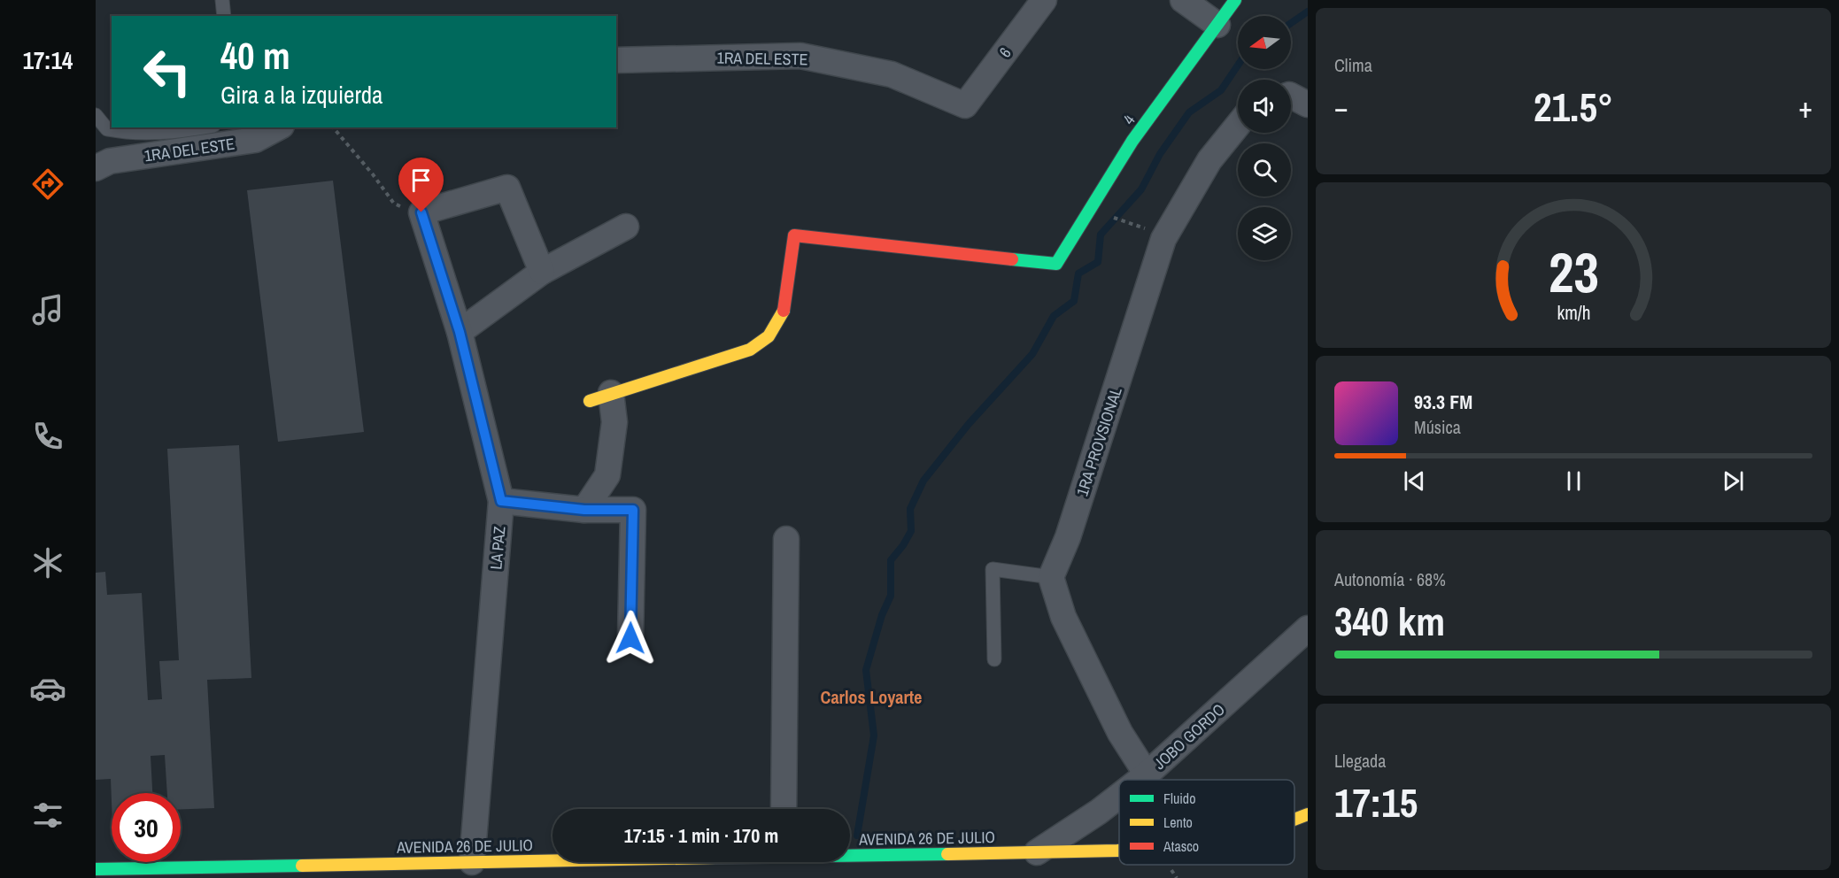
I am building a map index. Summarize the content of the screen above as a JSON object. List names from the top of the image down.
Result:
{
  "streets": {
    "main road": ["4", "AVENIDA 26 DE JULIO"],
    "street": [
      "6",
      "1RA DEL ESTE",
      "1RA PROVSIONAL",
      "LA PAZ",
      "JOBO GORDO"
    ]
  },
  "crossings": [
    ["6", "1RA DEL ESTE"],
    ["LA PAZ", "AVENIDA 26 DE JULIO"],
    ["JOBO GORDO", "AVENIDA 26 DE JULIO"]
  ],
  "districts": ["Carlos Loyarte"],
  "legend": ["Fluido", "Lento", "Atasco"],
  "north": "left",
  "page": {
    "tabs": "17:14",
    "tile": [
      "Clima",
      ["Autonomía · 68%", "340 km"],
      ["Llegada", "17:15"]
    ],
    "turn": ["40 m", "Gira a la izquierda"],
    "heat": ["−", "21.5°", "+"],
    "song": ["93.3 FM", "Música"],
    "limit": "30",
    "trip": "17:15 · 1 min · 170 m",
    "gauge": ["23", "km/h"]
  }
}
